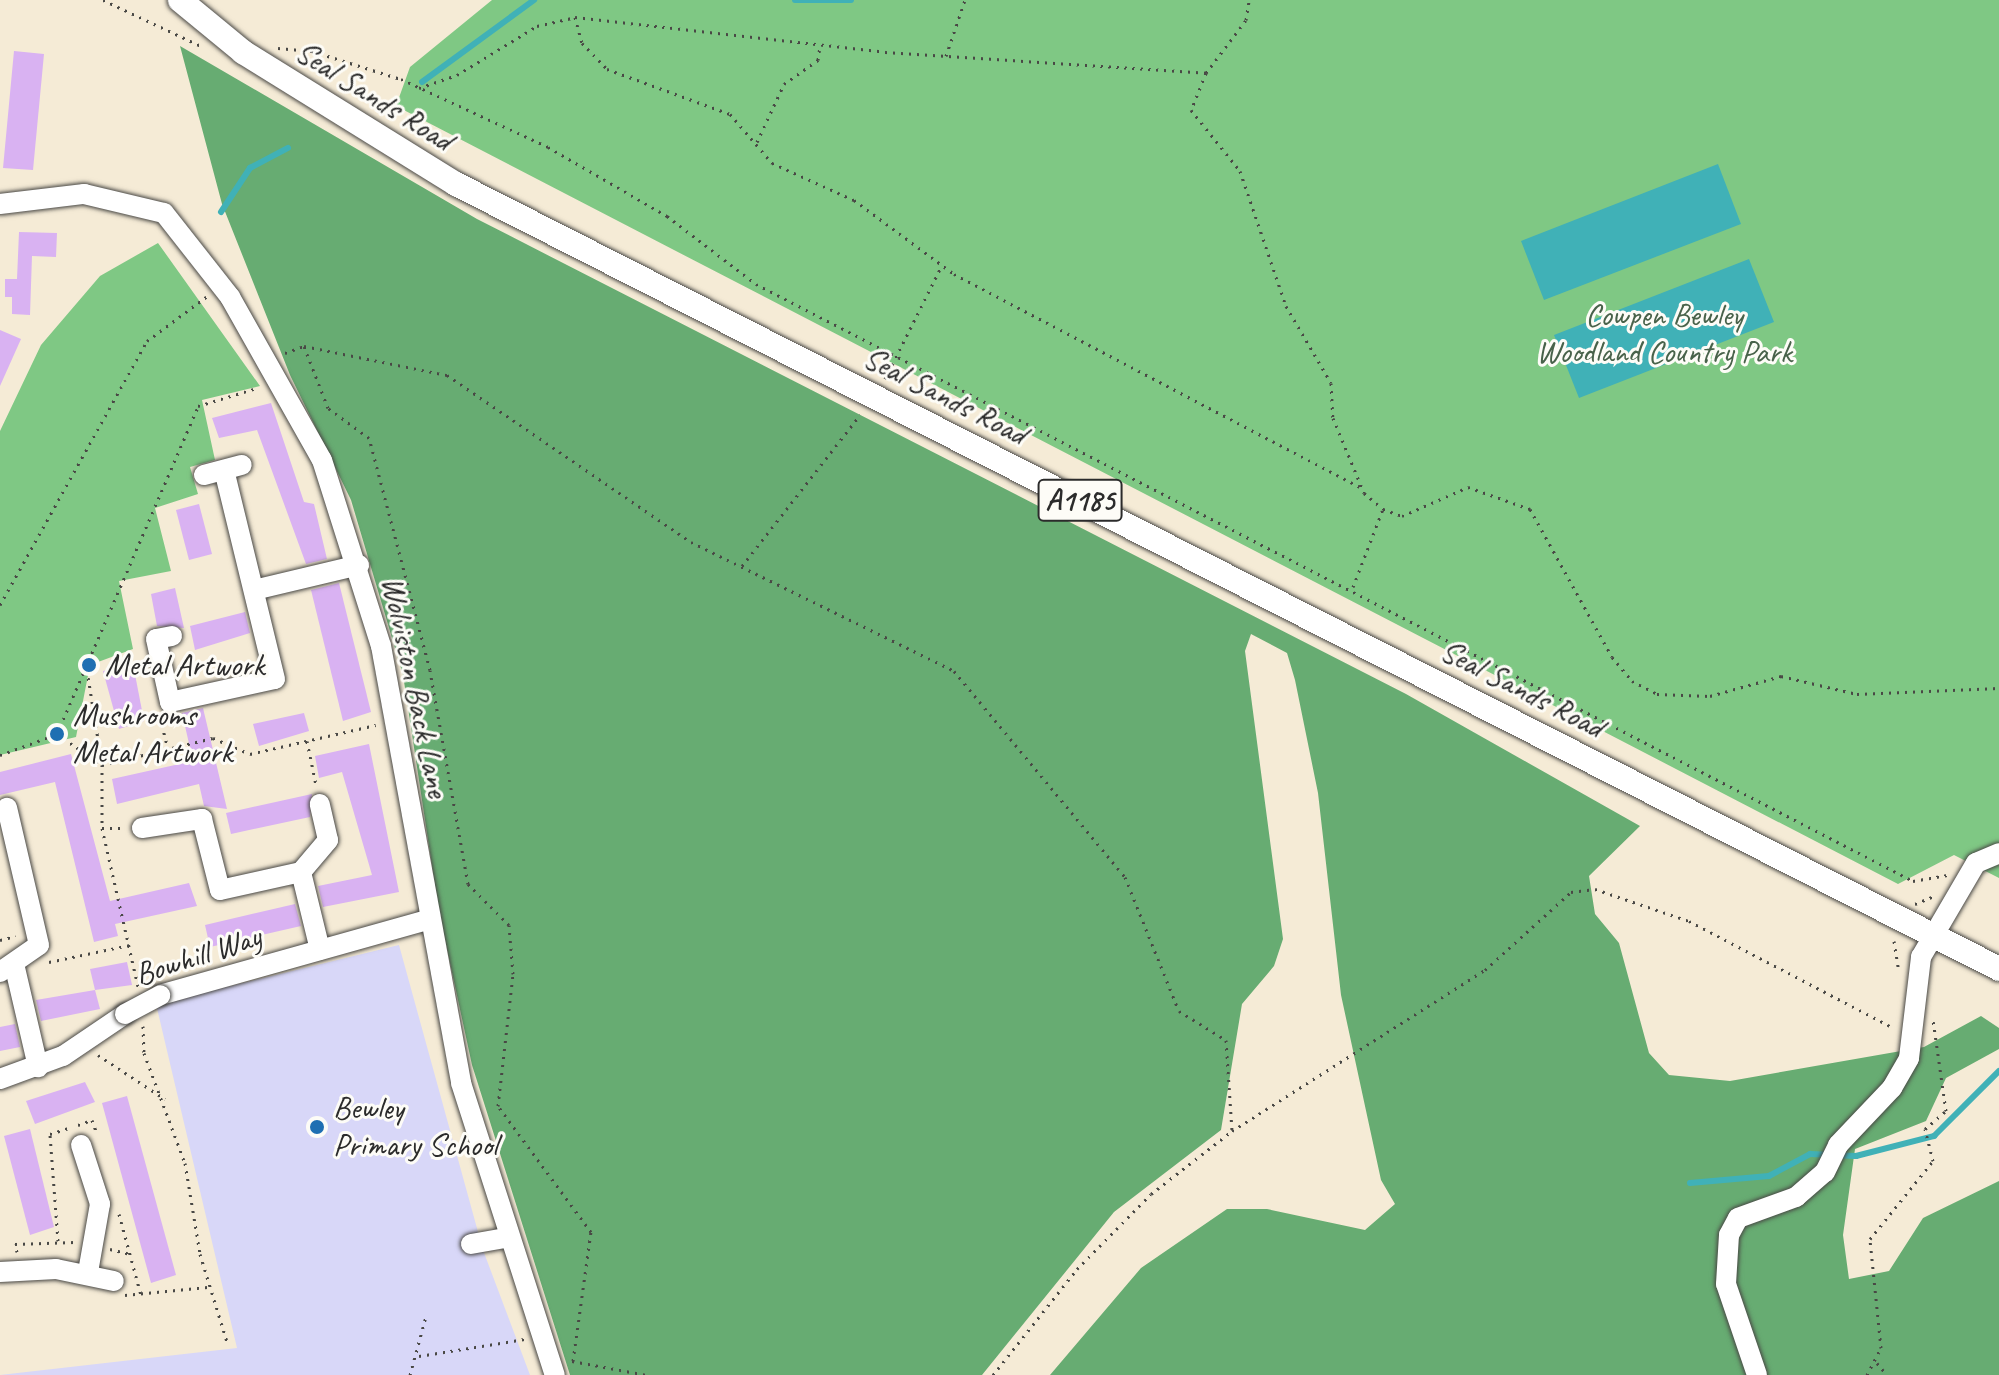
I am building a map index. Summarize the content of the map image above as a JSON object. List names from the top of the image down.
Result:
{
  "streets": {
    "main road": ["Seal Sands Road", "A1185"],
    "street": ["Wolviston Back Lane", "Bowhill Way"]
  },
  "crossings": [
    ["Wolviston Back Lane", "Bowhill Way"]
  ],
  "parks": ["Cowpen Bewley Woodland Country Park"],
  "places": ["Metal Artwork", "Mushrooms Metal Artwork", "Bewley Primary School"]
}
